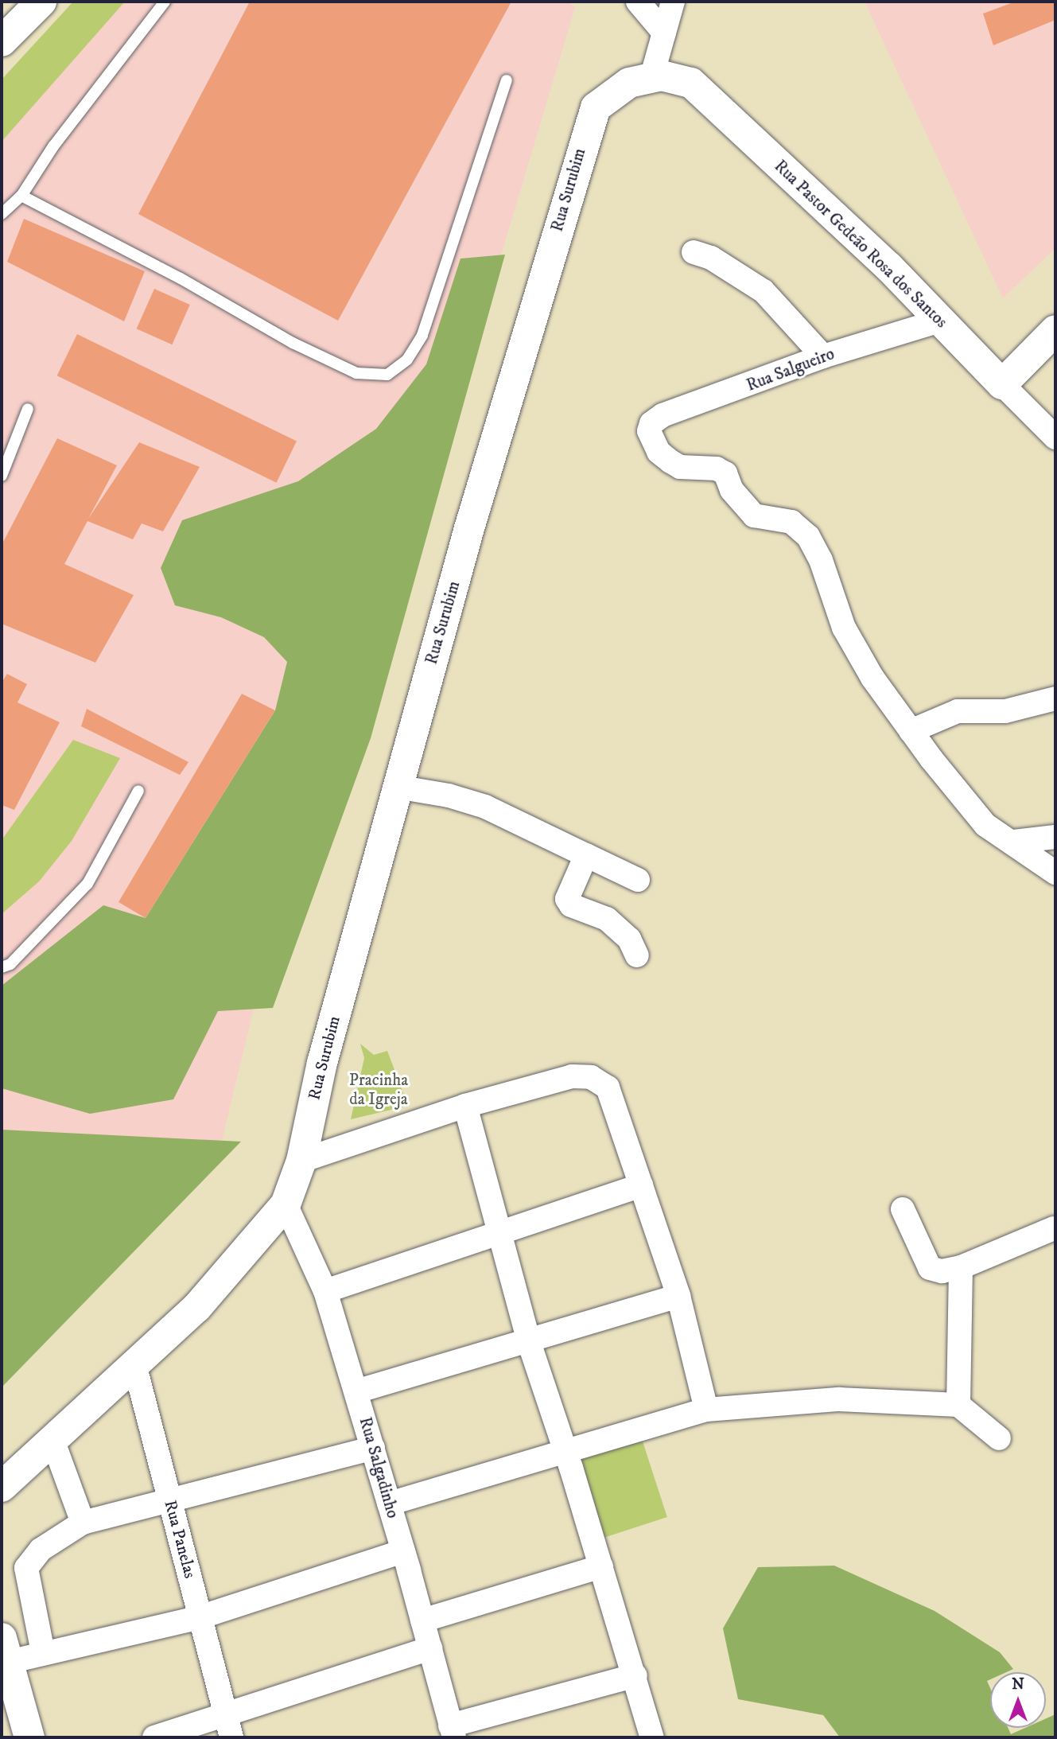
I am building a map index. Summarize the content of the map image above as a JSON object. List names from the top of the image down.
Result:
{
  "streets": {
    "main road": ["Rua Surubim", "Rua Pastor Gedeão Rosa dos Santos"],
    "street": ["Rua Salgueiro", "Rua Salgadinho", "Rua Panelas"]
  },
  "crossings": [
    ["Rua Surubim", "Rua Pastor Gedeão Rosa dos Santos"],
    ["Rua Surubim", "Rua Salgadinho"],
    ["Rua Pastor Gedeão Rosa dos Santos", "Rua Salgueiro"]
  ],
  "parks": ["Pracinha da Igreja"],
  "north": "top"
}
